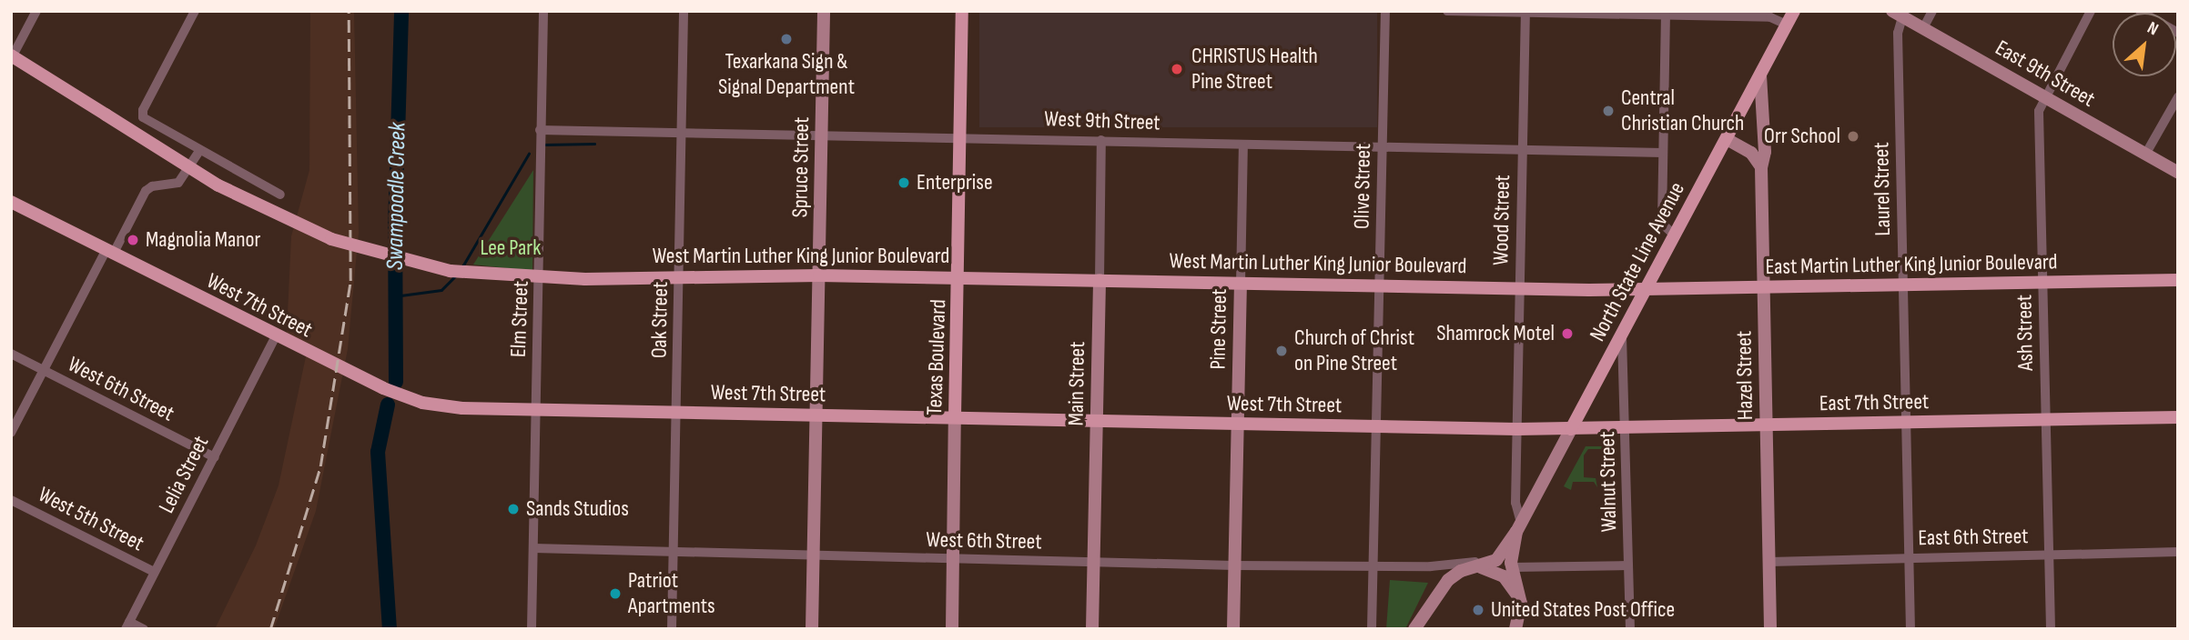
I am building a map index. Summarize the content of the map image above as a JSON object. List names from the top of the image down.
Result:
{
  "streets": {
    "main road": [
      "West Martin Luther King Junior Boulevard",
      "North State Line Avenue",
      "East Martin Luther King Junior Boulevard",
      "West 7th Street",
      "Texas Boulevard",
      "East 7th Street"
    ],
    "street": [
      "East 9th Street",
      "West 9th Street",
      "Spruce Street",
      "Olive Street",
      "Laurel Street",
      "Wood Street",
      "Elm Street",
      "Oak Street",
      "Pine Street",
      "Ash Street",
      "Hazel Street",
      "Main Street",
      "West 6th Street",
      "Lelia Street",
      "Walnut Street",
      "West 5th Street",
      "East 6th Street"
    ]
  },
  "crossings": [
    ["East 9th Street", "Laurel Street"],
    ["East 9th Street", "Ash Street"],
    ["West 9th Street", "Spruce Street"],
    ["West 9th Street", "Olive Street"],
    ["West 9th Street", "Wood Street"],
    ["West 9th Street", "Elm Street"],
    ["West 9th Street", "Oak Street"],
    ["West 9th Street", "Pine Street"],
    ["West 9th Street", "Texas Boulevard"],
    ["West 9th Street", "Main Street"],
    ["Spruce Street", "West Martin Luther King Junior Boulevard"],
    ["Spruce Street", "West 7th Street"],
    ["Spruce Street", "West 6th Street"],
    ["Olive Street", "West Martin Luther King Junior Boulevard"],
    ["Olive Street", "West 7th Street"],
    ["Olive Street", "West 6th Street"],
    ["Laurel Street", "East Martin Luther King Junior Boulevard"],
    ["Laurel Street", "East 7th Street"],
    ["Laurel Street", "East 6th Street"],
    ["Wood Street", "West Martin Luther King Junior Boulevard"],
    ["Wood Street", "North State Line Avenue"],
    ["Wood Street", "West 7th Street"],
    ["West Martin Luther King Junior Boulevard", "North State Line Avenue"],
    ["West Martin Luther King Junior Boulevard", "East Martin Luther King Junior Boulevard"],
    ["West Martin Luther King Junior Boulevard", "Oak Street"],
    ["West Martin Luther King Junior Boulevard", "Pine Street"],
    ["West Martin Luther King Junior Boulevard", "Texas Boulevard"],
    ["West Martin Luther King Junior Boulevard", "Main Street"],
    ["North State Line Avenue", "East Martin Luther King Junior Boulevard"],
    ["North State Line Avenue", "West 7th Street"],
    ["North State Line Avenue", "Hazel Street"],
    ["North State Line Avenue", "West 6th Street"],
    ["North State Line Avenue", "East 7th Street"],
    ["North State Line Avenue", "Walnut Street"],
    ["East Martin Luther King Junior Boulevard", "Ash Street"],
    ["East Martin Luther King Junior Boulevard", "Hazel Street"],
    ["West 7th Street", "Elm Street"],
    ["West 7th Street", "Oak Street"],
    ["West 7th Street", "Pine Street"],
    ["West 7th Street", "Texas Boulevard"],
    ["West 7th Street", "Main Street"],
    ["West 7th Street", "East 7th Street"],
    ["West 7th Street", "Lelia Street"],
    ["Elm Street", "West 6th Street"],
    ["Oak Street", "West 6th Street"],
    ["Pine Street", "West 6th Street"],
    ["Ash Street", "East 7th Street"],
    ["Ash Street", "East 6th Street"],
    ["Texas Boulevard", "West 6th Street"],
    ["Hazel Street", "East 7th Street"],
    ["Hazel Street", "East 6th Street"],
    ["Main Street", "West 6th Street"],
    ["West 6th Street", "Lelia Street"],
    ["East 7th Street", "Walnut Street"],
    ["Lelia Street", "West 5th Street"]
  ],
  "water": ["Swampoodle Creek"],
  "parks": ["Lee Park"],
  "places": [
    "Texarkana Sign & Signal Department",
    "CHRISTUS Health Pine Street",
    "Central Christian Church",
    "Orr School",
    "Enterprise",
    "Magnolia Manor",
    "Shamrock Motel",
    "Church of Christ on Pine Street",
    "Sands Studios",
    "Patriot Apartments",
    "United States Post Office"
  ],
  "north": "top right"
}
